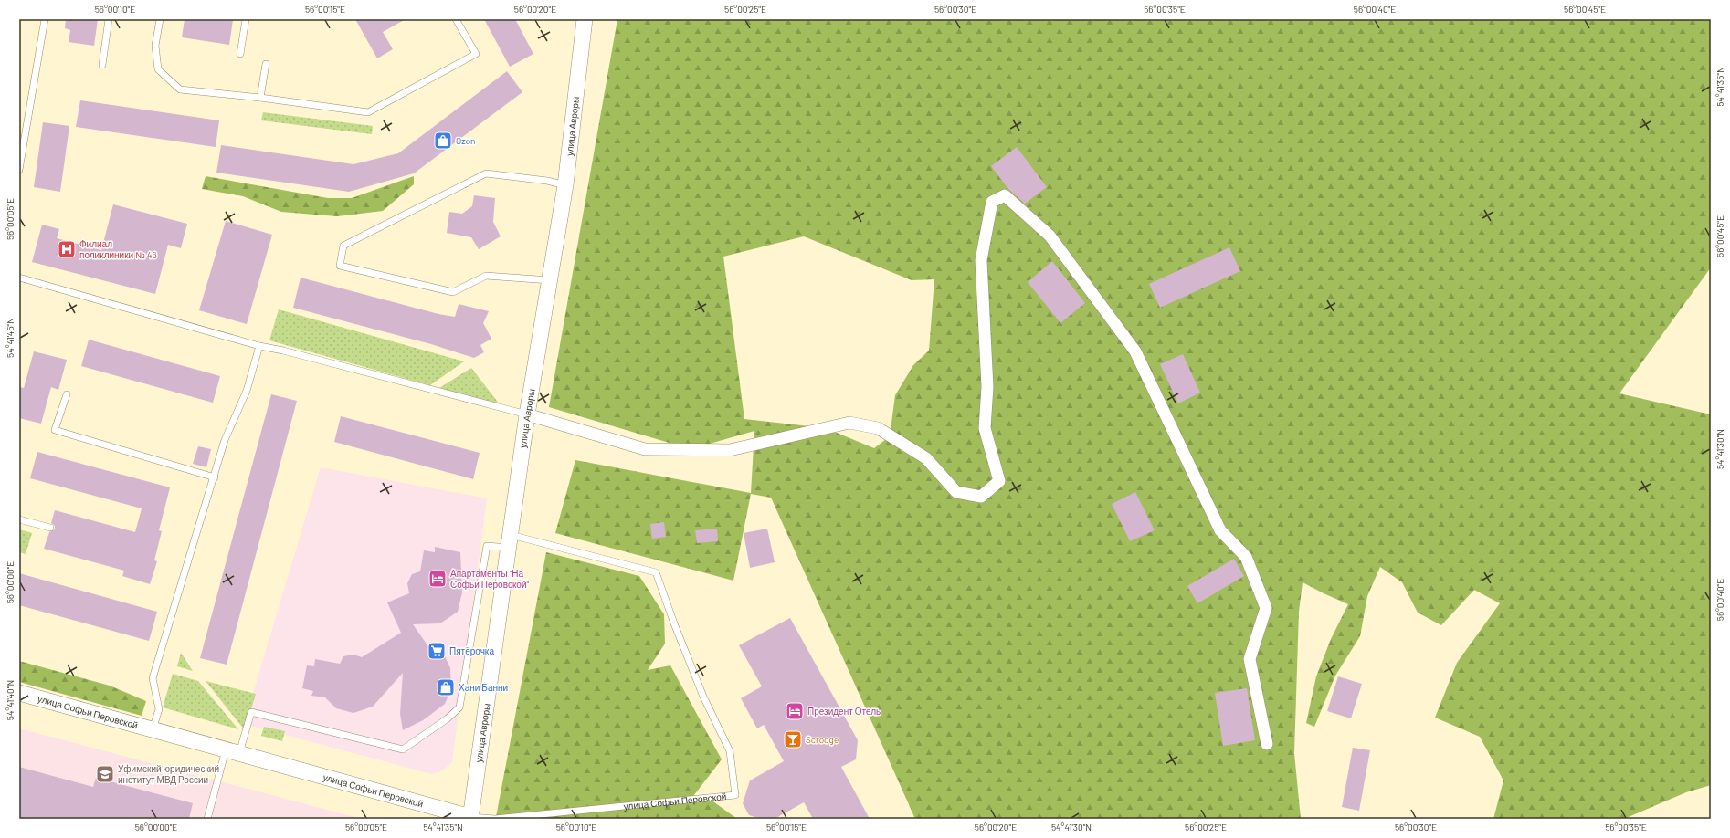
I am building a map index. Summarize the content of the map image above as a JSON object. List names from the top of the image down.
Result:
{
  "streets": {
    "street": ["улица Авроры", "улица Софьи Перовской"]
  },
  "crossings": [
    ["улица Авроры", "улица Софьи Перовской"]
  ],
  "places": {
    "shop": ["Ozon", "Хани Банни"],
    "hospital": ["Филиал поликлиники № 46"],
    "hotel": ["Апартаменты \"На Софьи Перовской\"", "Президент Отель"],
    "supermarket": ["Пятёрочка"],
    "bar": ["Scrooge"],
    "school or university": ["Уфимский юридический институт МВД России"]
  },
  "coordinates": [
    "56°00'10\"E",
    "56°00'15\"E",
    "56°00'20\"E",
    "56°00'25\"E",
    "56°00'30\"E",
    "56°00'35\"E",
    "56°00'40\"E",
    "56°00'45\"E",
    "54°41'35\"N",
    "56°00'05\"E",
    "54°41'45\"N",
    "54°41'30\"N",
    "56°00'00\"E",
    "54°41'40\"N"
  ]
}
